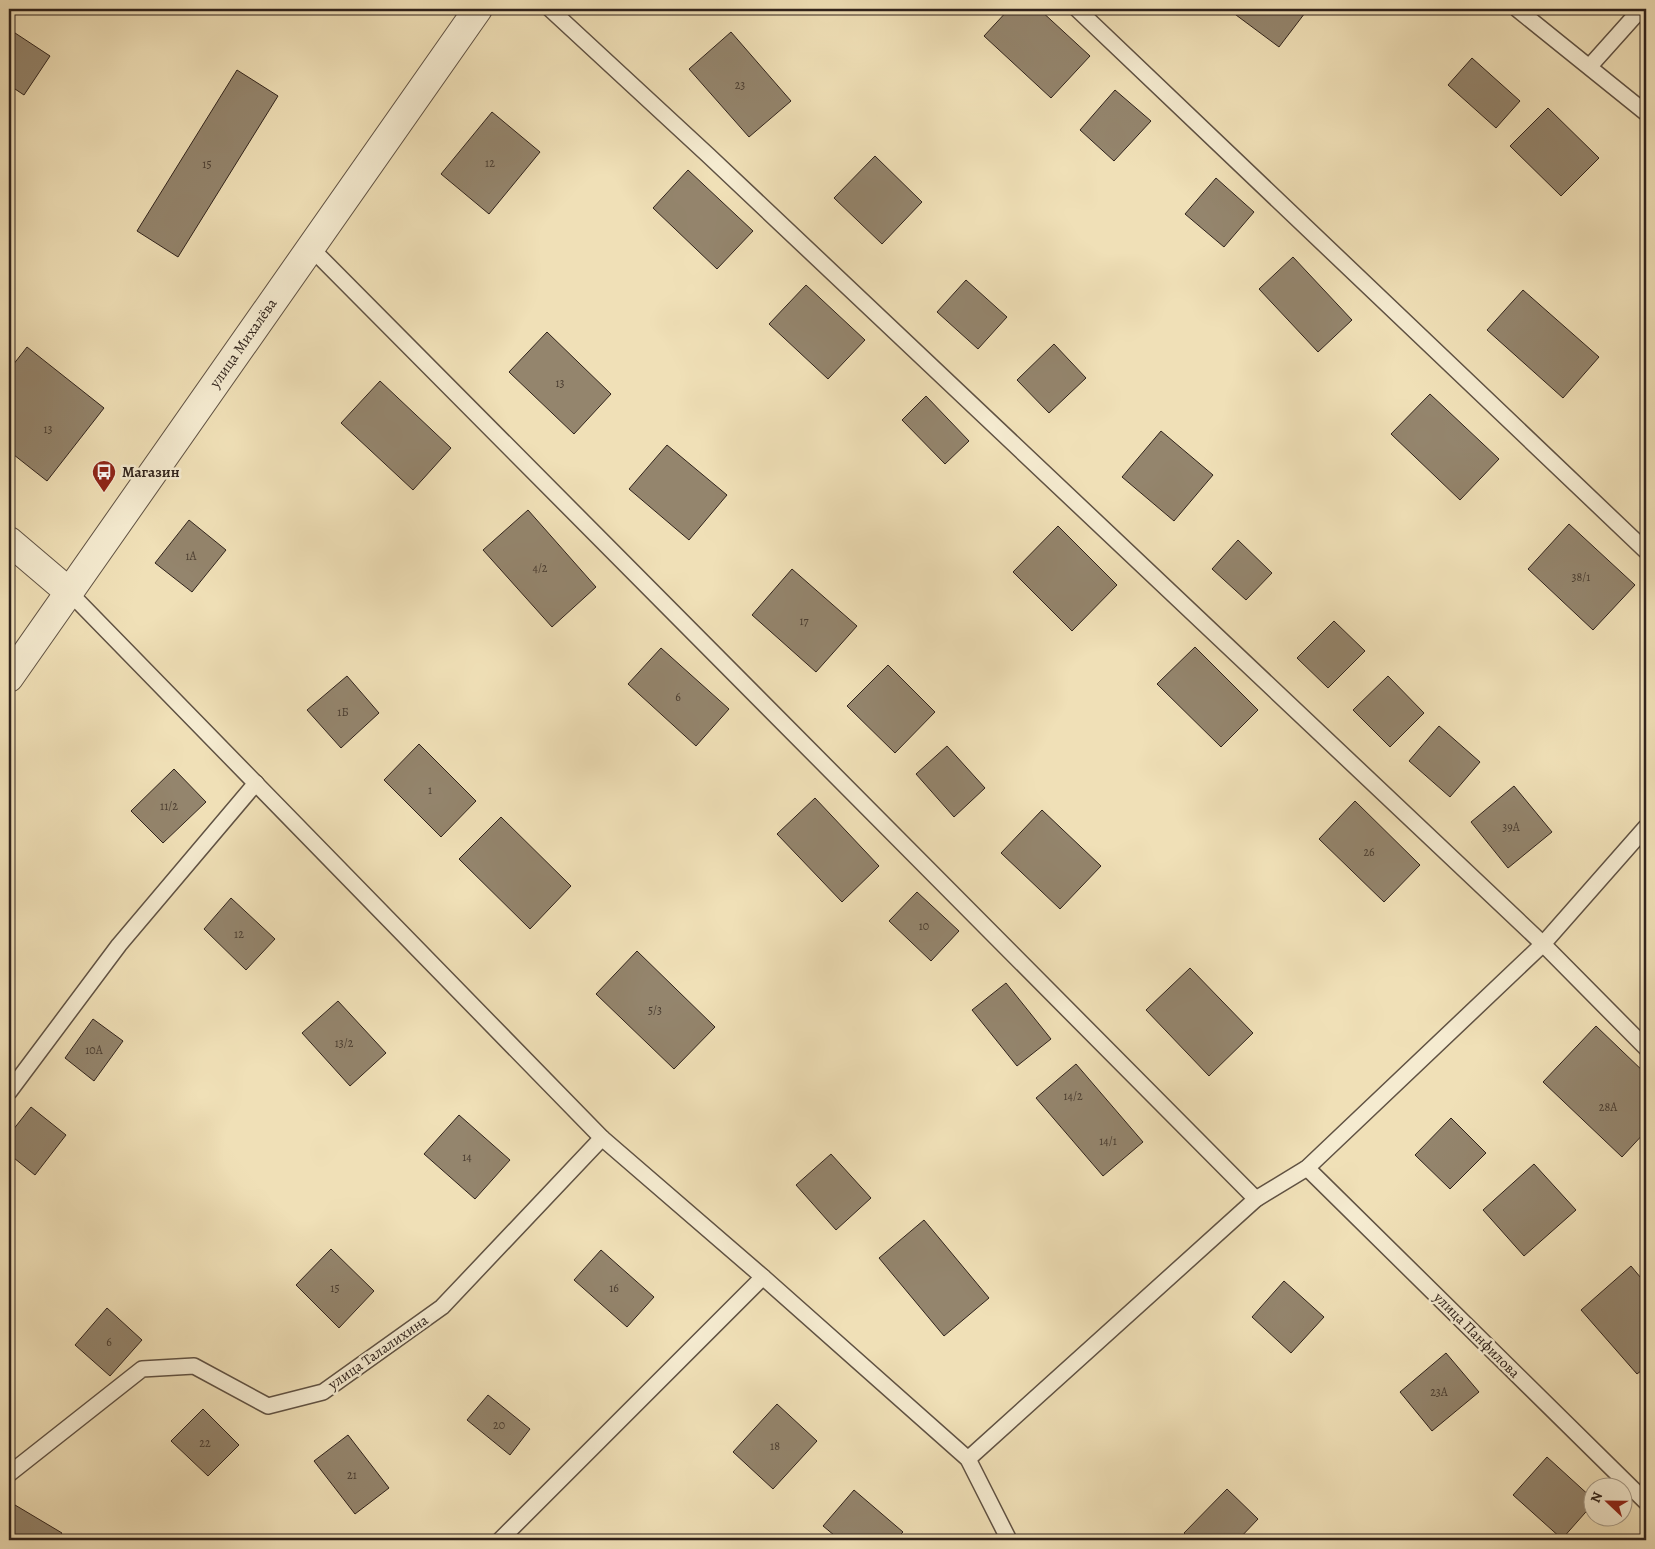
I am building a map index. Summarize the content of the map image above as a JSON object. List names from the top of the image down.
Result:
{
  "streets": {
    "street": ["улица Михалёва"],
    "lane": ["улица Панфилова", "улица Талалихина"]
  },
  "places": {
    "bus stop": ["Магазин"]
  },
  "house_numbers": [
    "23",
    "12",
    "15",
    "13",
    "13",
    "1А",
    "4/2",
    "38/1",
    "17",
    "6",
    "1Б",
    "1",
    "11/2",
    "39А",
    "26",
    "10",
    "12",
    "5/3",
    "13/2",
    "10А",
    "14/2",
    "28А",
    "14/1",
    "14",
    "15",
    "16",
    "6",
    "23А",
    "20",
    "22",
    "18",
    "21"
  ],
  "north": "left"
}
